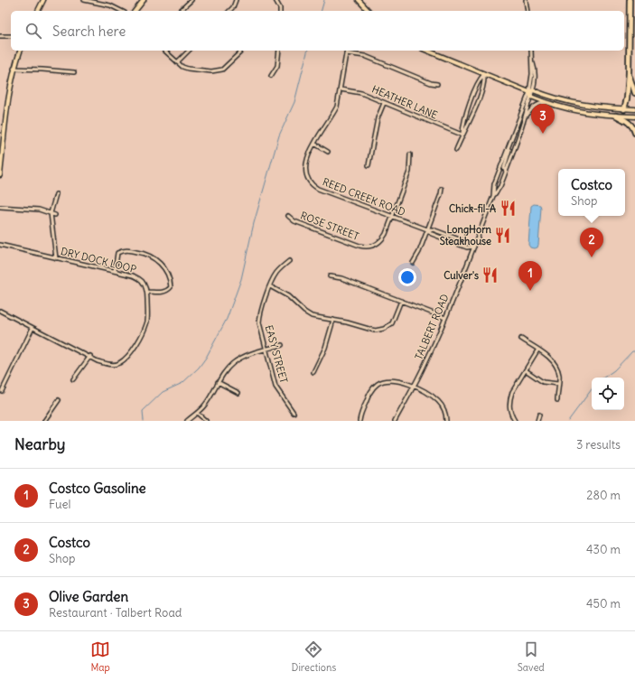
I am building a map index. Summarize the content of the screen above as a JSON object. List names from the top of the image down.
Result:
{
  "streets": {
    "street": [
      "HEATHER LANE",
      "REED CREEK ROAD",
      "ROSE STREET",
      "DRY DOCK LOOP",
      "TALBERT ROAD",
      "EASY STREET"
    ]
  },
  "crossings": [
    ["HEATHER LANE", "REED CREEK ROAD"],
    ["REED CREEK ROAD", "ROSE STREET"],
    ["REED CREEK ROAD", "TALBERT ROAD"]
  ],
  "places": {
    "restaurant": ["Chick-fil-A", "LongHorn Steakhouse", "Culver's"]
  },
  "page": {
    "search": "Search here",
    "pins": ["3", "2", "1"],
    "popup": ["Costco", "Shop"],
    "heading": ["Nearby", "3 results"],
    "list": [
      {
        "mark": "1",
        "name": "Costco Gasoline",
        "note": "Fuel",
        "value": "280 m"
      },
      {
        "mark": "2",
        "name": "Costco",
        "note": "Shop",
        "value": "430 m"
      },
      {
        "mark": "3",
        "name": "Olive Garden",
        "note": "Restaurant · Talbert Road",
        "value": "450 m"
      }
    ],
    "nav": ["Map", "Directions", "Saved"]
  }
}
